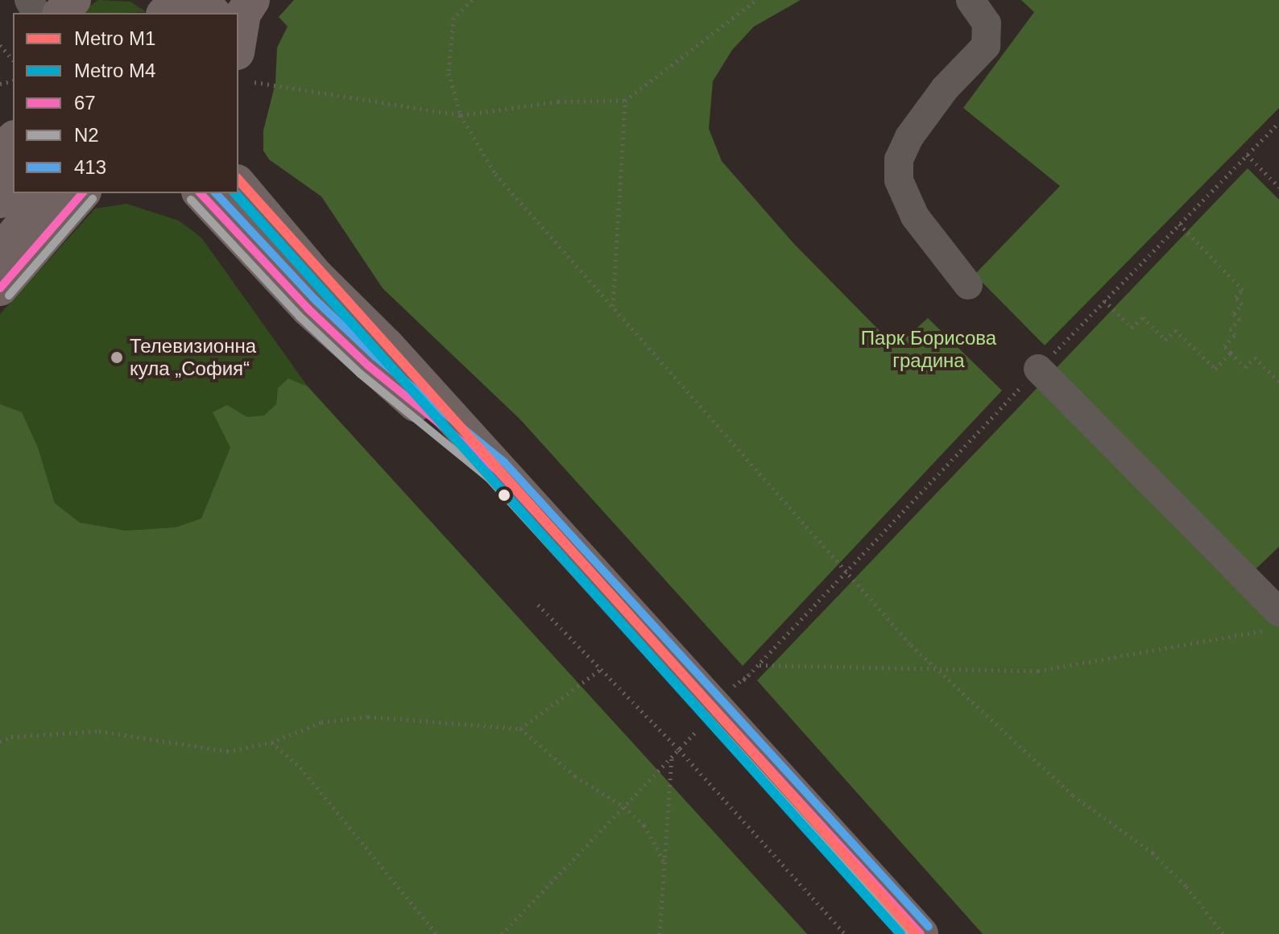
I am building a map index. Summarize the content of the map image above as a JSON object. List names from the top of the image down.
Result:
{
  "parks": ["Парк Борисова градина"],
  "places": ["Телевизионна кула „София“"],
  "lines": [
    "metro line M1",
    "metro line M4",
    "transit line 67",
    "transit line 413",
    "transit line N2"
  ],
  "legend": [
    "Metro M1",
    "Metro M4",
    "67",
    "N2",
    "413"
  ]
}
